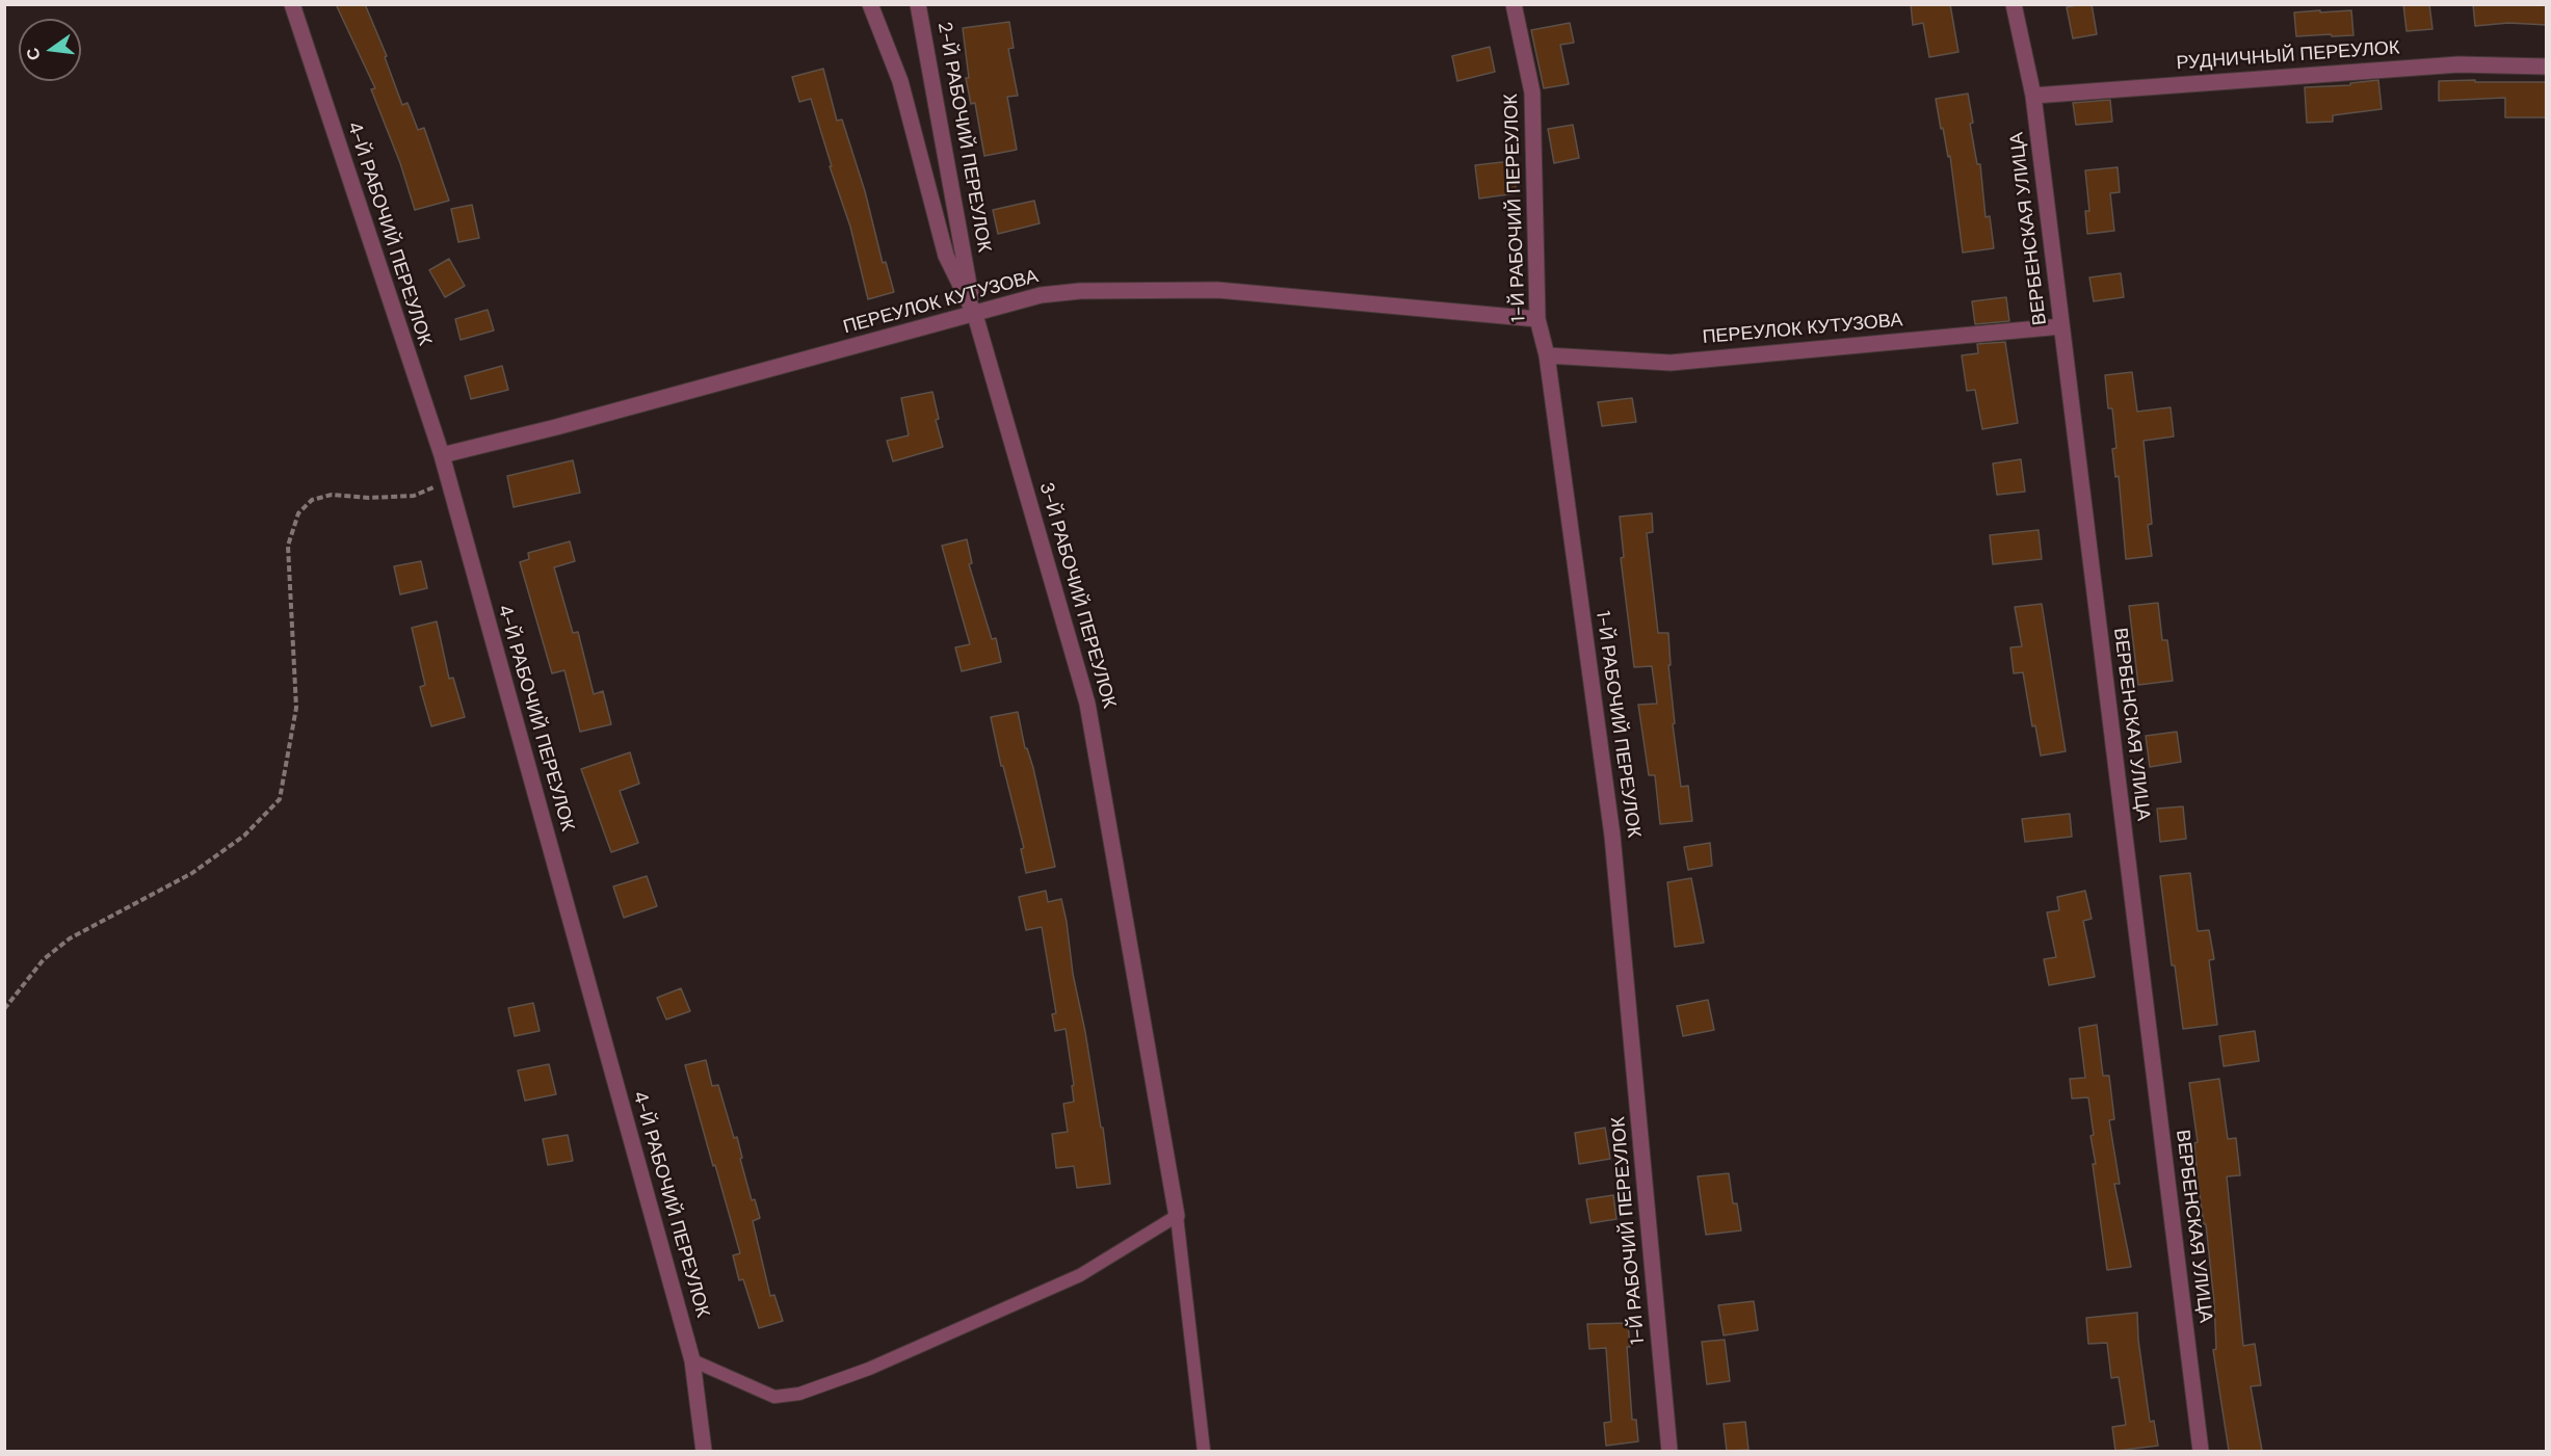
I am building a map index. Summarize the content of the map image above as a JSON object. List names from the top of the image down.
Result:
{
  "streets": {
    "street": [
      "РУДНИЧНЫЙ ПЕРЕУЛОК",
      "2-Й РАБОЧИЙ ПЕРЕУЛОК",
      "1-Й РАБОЧИЙ ПЕРЕУЛОК",
      "ВЕРБЕНСКАЯ УЛИЦА",
      "4-Й РАБОЧИЙ ПЕРЕУЛОК",
      "ПЕРЕУЛОК КУТУЗОВА",
      "3-Й РАБОЧИЙ ПЕРЕУЛОК"
    ]
  },
  "crossings": [
    ["РУДНИЧНЫЙ ПЕРЕУЛОК", "ВЕРБЕНСКАЯ УЛИЦА"],
    ["2-Й РАБОЧИЙ ПЕРЕУЛОК", "ПЕРЕУЛОК КУТУЗОВА"],
    ["2-Й РАБОЧИЙ ПЕРЕУЛОК", "3-Й РАБОЧИЙ ПЕРЕУЛОК"],
    ["1-Й РАБОЧИЙ ПЕРЕУЛОК", "ПЕРЕУЛОК КУТУЗОВА"],
    ["ВЕРБЕНСКАЯ УЛИЦА", "ПЕРЕУЛОК КУТУЗОВА"],
    ["4-Й РАБОЧИЙ ПЕРЕУЛОК", "ПЕРЕУЛОК КУТУЗОВА"],
    ["ПЕРЕУЛОК КУТУЗОВА", "3-Й РАБОЧИЙ ПЕРЕУЛОК"]
  ],
  "north": "left"
}
